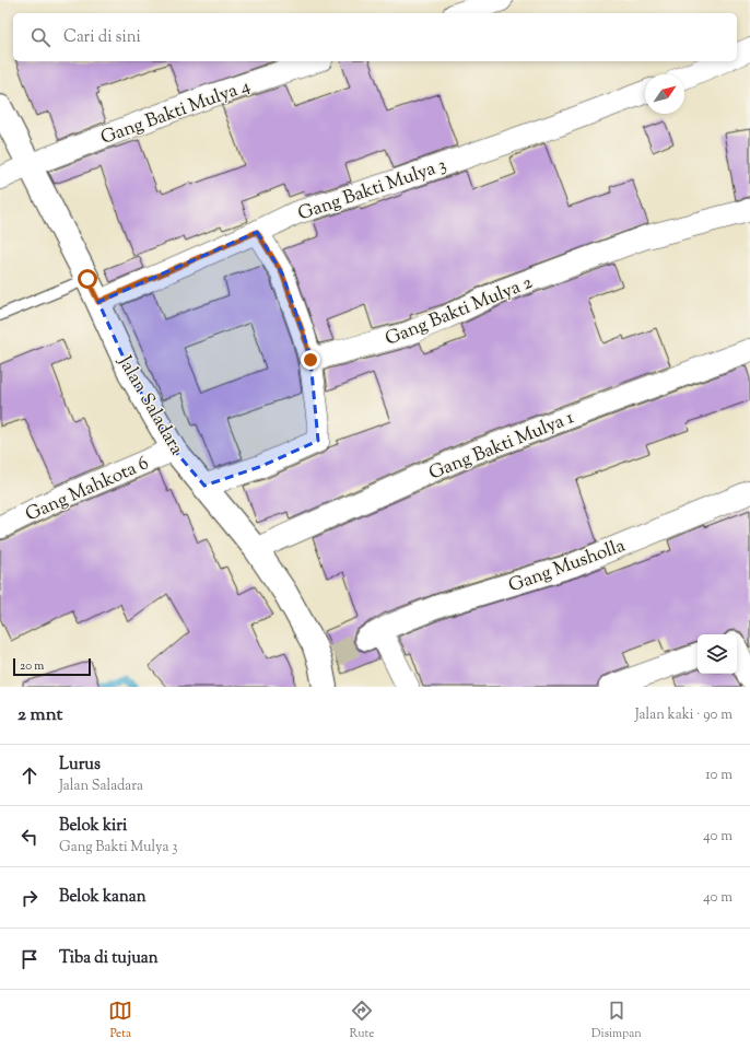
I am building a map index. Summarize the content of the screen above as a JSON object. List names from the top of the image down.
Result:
{
  "streets": {
    "street": [
      "Gang Bakti Mulya 4",
      "Gang Bakti Mulya 3",
      "Gang Bakti Mulya 2",
      "Jalan Saladara",
      "Gang Bakti Mulya 1",
      "Gang Mahkota 6",
      "Gang Musholla"
    ]
  },
  "crossings": [
    ["Gang Bakti Mulya 4", "Jalan Saladara"],
    ["Gang Bakti Mulya 3", "Jalan Saladara"],
    ["Jalan Saladara", "Gang Bakti Mulya 1"],
    ["Jalan Saladara", "Gang Mahkota 6"]
  ],
  "scale_bar": "20 m",
  "north": "top right",
  "page": {
    "search": "Cari di sini",
    "scale": "20 m",
    "heading": ["2 mnt", "Jalan kaki · 90 m"],
    "list": [
      ["Lurus", "Jalan Saladara", "10 m"],
      ["Belok kiri", "Gang Bakti Mulya 3", "40 m"],
      ["Belok kanan", "40 m"],
      "Tiba di tujuan"
    ],
    "nav": ["Peta", "Rute", "Disimpan"]
  }
}
